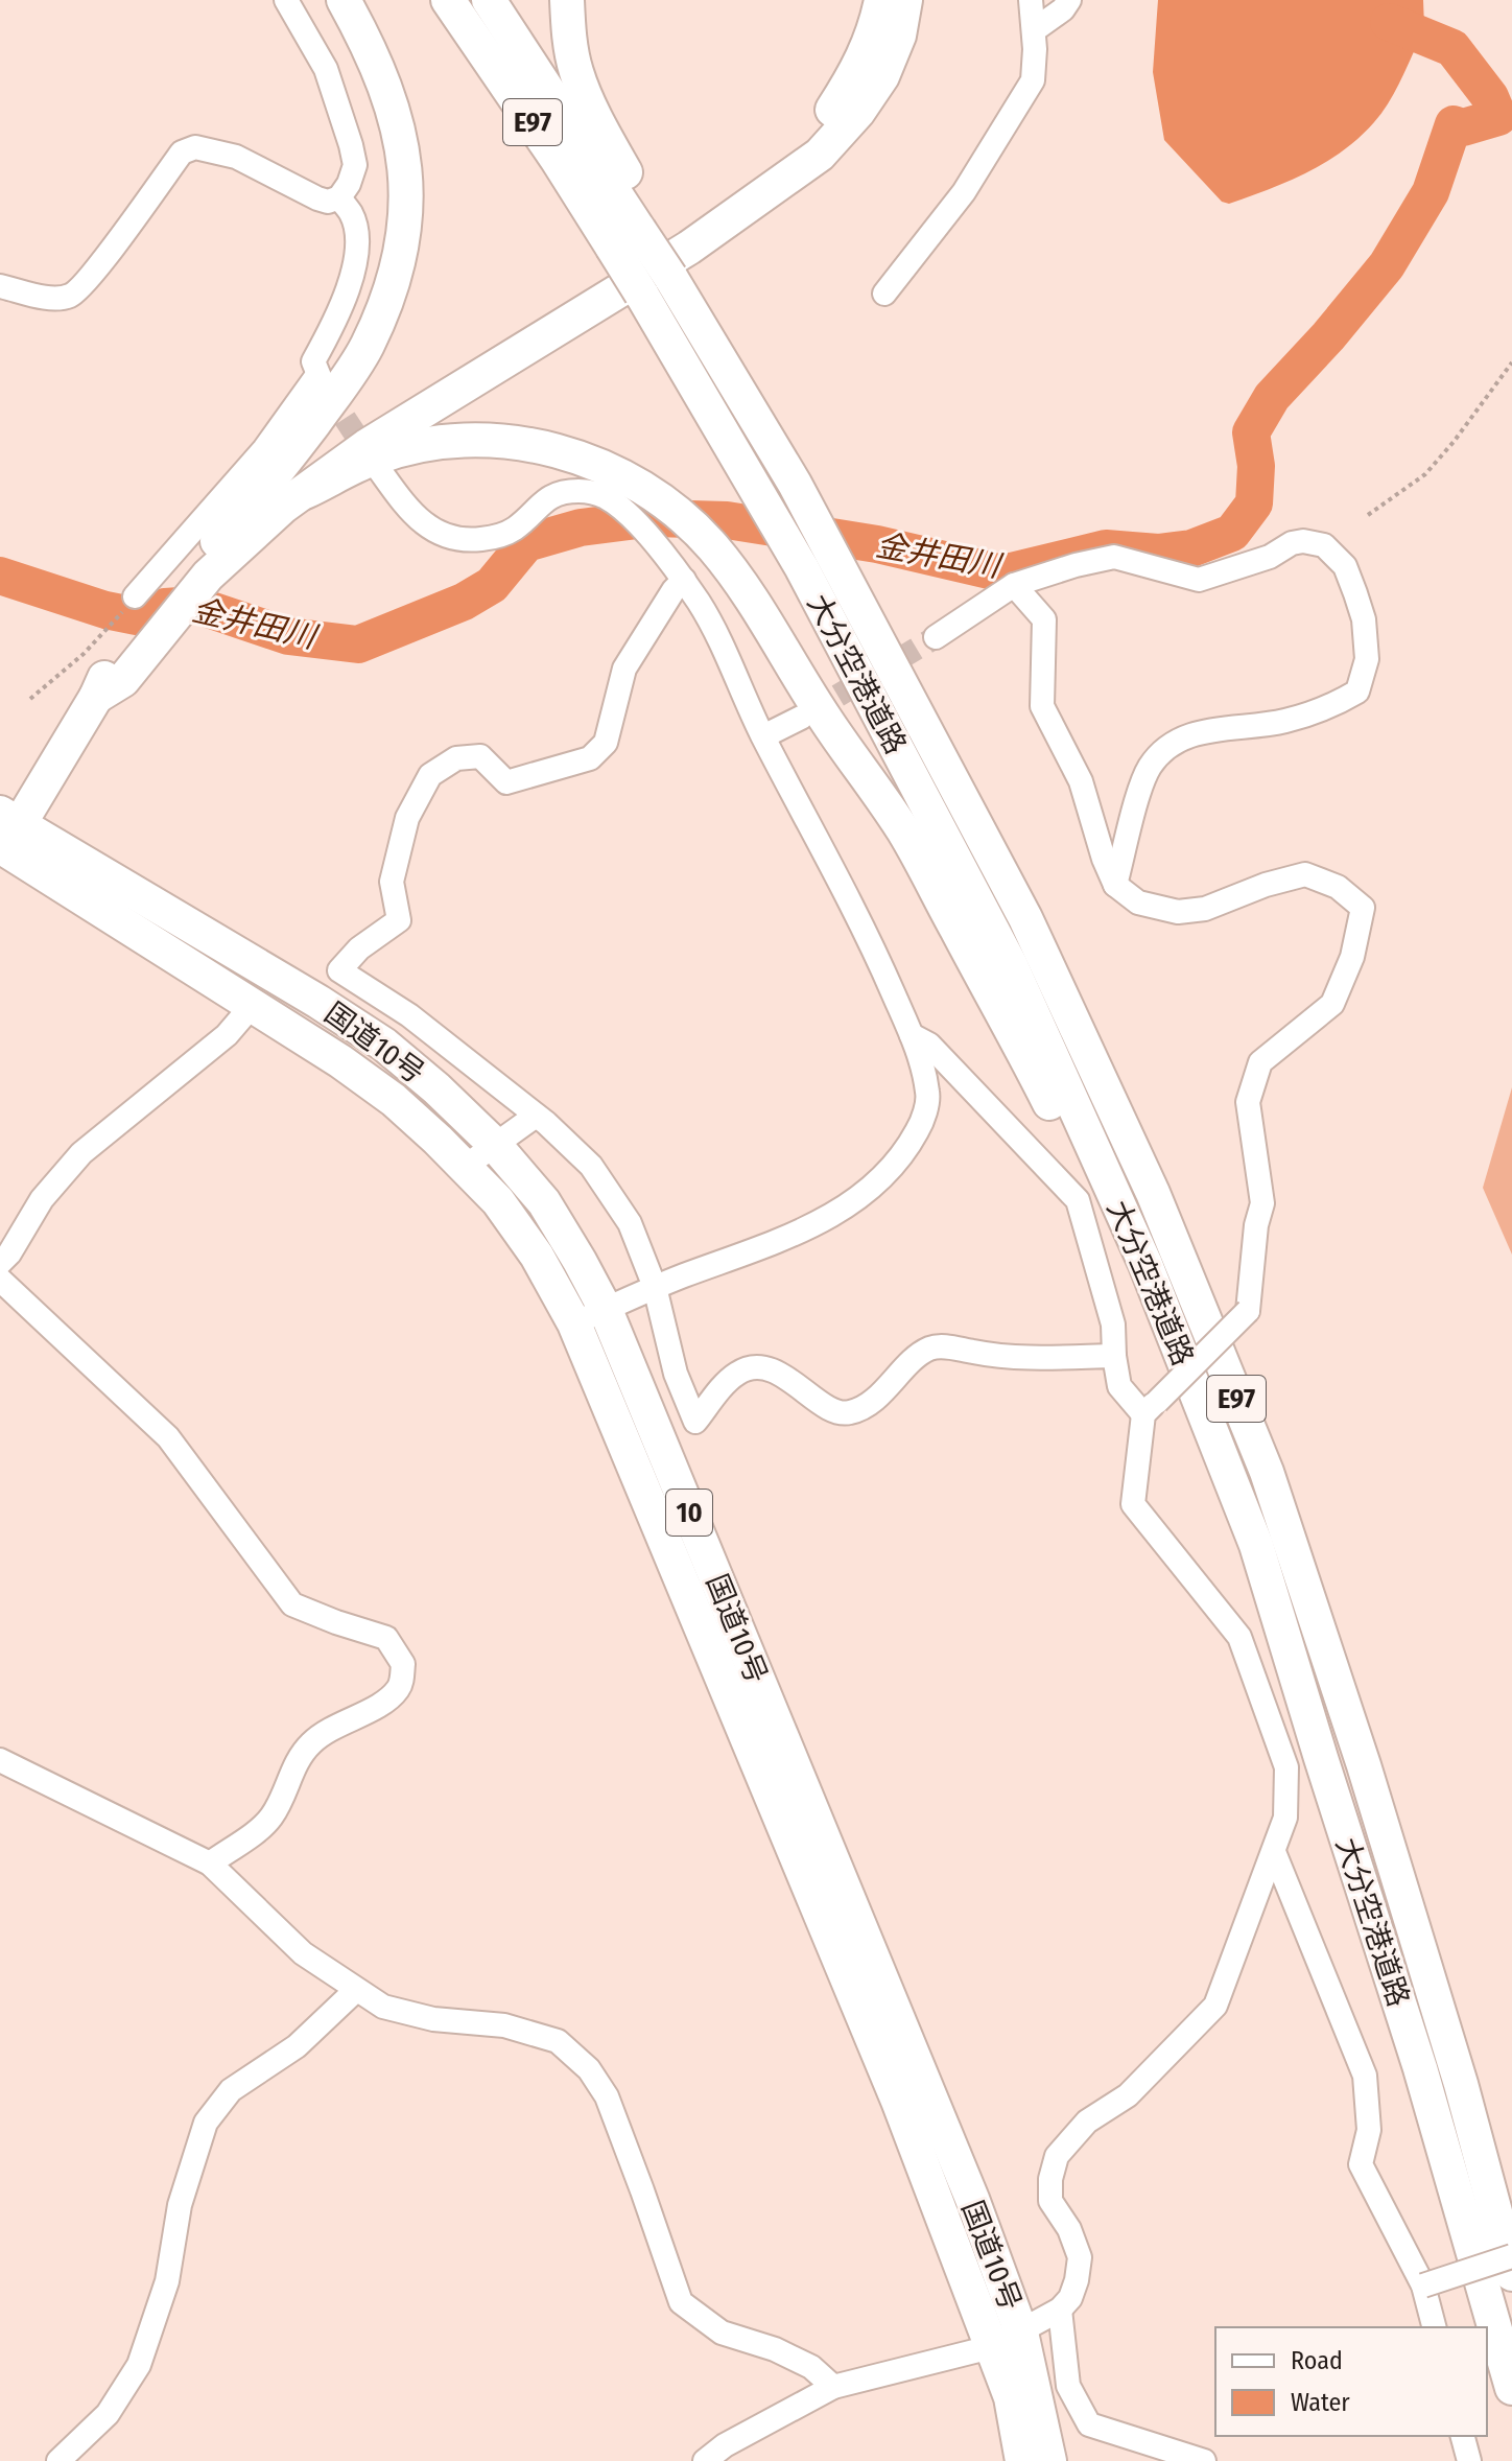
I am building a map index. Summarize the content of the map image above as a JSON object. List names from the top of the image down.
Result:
{
  "streets": {
    "highway": [
      "E97",
      "大分空港道路",
      "国道10号",
      "10"
    ]
  },
  "crossings": [
    ["E97", "大分空港道路"]
  ],
  "water": ["金井田川"],
  "legend": ["Road", "Water"]
}
